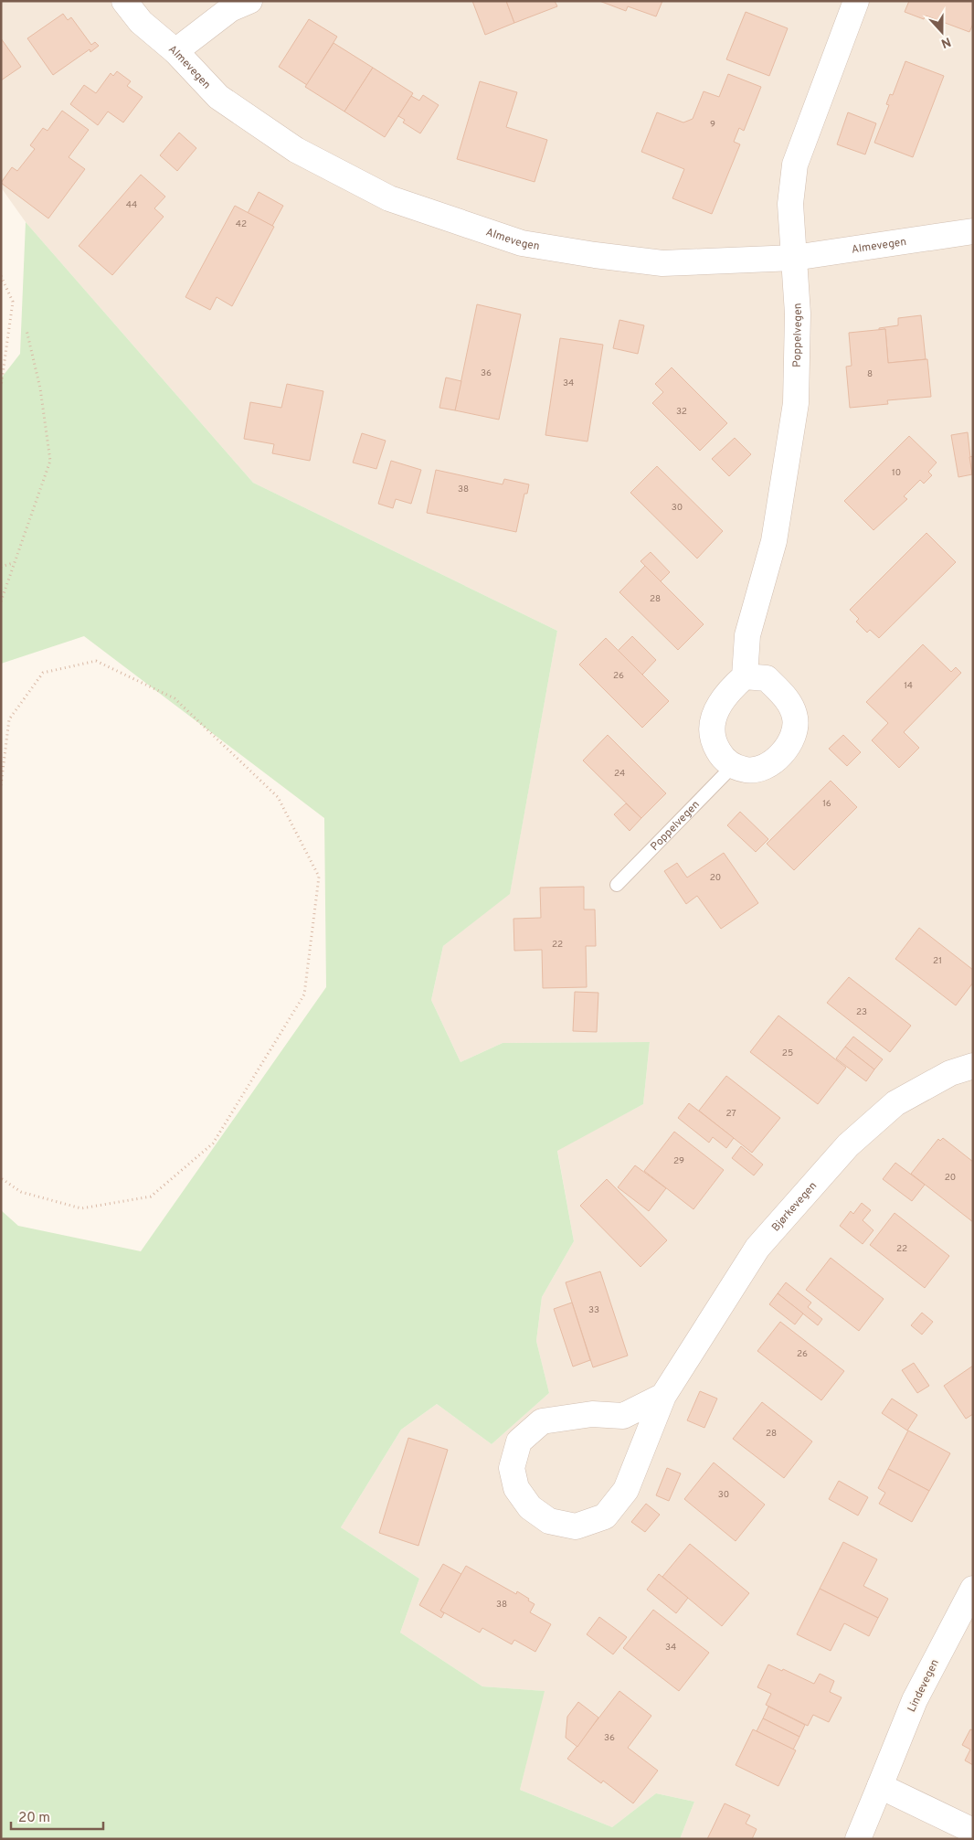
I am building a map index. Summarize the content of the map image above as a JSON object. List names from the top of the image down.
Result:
{
  "streets": {
    "street": [
      "Almevegen",
      "Poppelvegen",
      "Bjørkevegen",
      "Lindevegen"
    ]
  },
  "crossings": [
    ["Almevegen", "Poppelvegen"]
  ],
  "house_numbers": [
    "9",
    "44",
    "42",
    "36",
    "8",
    "34",
    "32",
    "10",
    "38",
    "30",
    "28",
    "26",
    "14",
    "24",
    "16",
    "20",
    "22",
    "21",
    "23",
    "25",
    "27",
    "29",
    "20",
    "22",
    "33",
    "26",
    "28",
    "30",
    "38",
    "34",
    "36"
  ],
  "scale_bar": "20 m",
  "north": "bottom"
}
